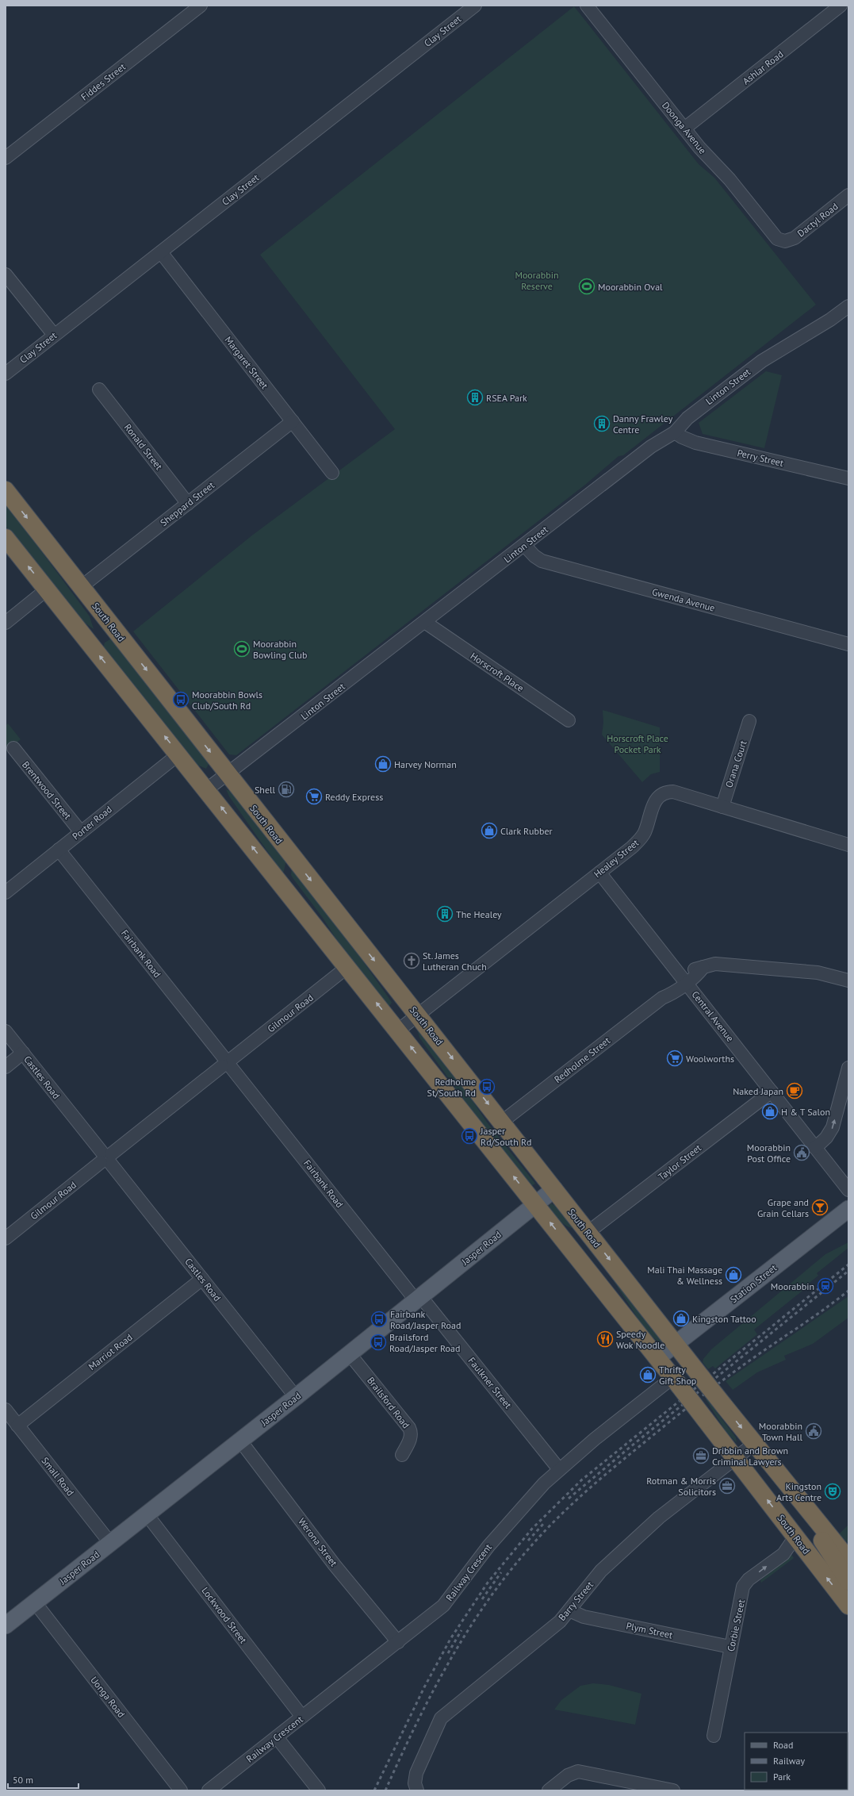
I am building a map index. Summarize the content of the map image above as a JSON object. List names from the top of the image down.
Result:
{
  "streets": {
    "highway": ["South Road"],
    "main road": ["Jasper Road", "Station Street"],
    "street": [
      "Clay Street",
      "Ashlar Road",
      "Fiddes Street",
      "Doonga Avenue",
      "Dactyl Road",
      "Margaret Street",
      "Linton Street",
      "Ronald Street",
      "Perry Street",
      "Sheppard Street",
      "Gwenda Avenue",
      "Horscroft Place",
      "Orana Court",
      "Brentwood Street",
      "Porter Road",
      "Healey Street",
      "Fairbank Road",
      "Gilmour Road",
      "Central Avenue",
      "Redholme Street",
      "Castles Road",
      "Taylor Street",
      "Marriot Road",
      "Faulkner Street",
      "Brailsford Road",
      "Small Road",
      "Werona Street",
      "Railway Crescent",
      "Barry Street",
      "Lockwood Street",
      "Corbie Street",
      "Plym Street",
      "Uonga Road"
    ]
  },
  "crossings": [
    ["Clay Street", "Margaret Street"],
    ["Ashlar Road", "Doonga Avenue"],
    ["Doonga Avenue", "Dactyl Road"],
    ["Margaret Street", "Sheppard Street"],
    ["Linton Street", "Perry Street"],
    ["Linton Street", "Gwenda Avenue"],
    ["Linton Street", "South Road"],
    ["Linton Street", "Horscroft Place"],
    ["Ronald Street", "Sheppard Street"],
    ["Sheppard Street", "South Road"],
    ["South Road", "Porter Road"],
    ["South Road", "Healey Street"],
    ["South Road", "Gilmour Road"],
    ["South Road", "Redholme Street"],
    ["South Road", "Taylor Street"],
    ["South Road", "Jasper Road"],
    ["South Road", "Station Street"],
    ["South Road", "Railway Crescent"],
    ["South Road", "Barry Street"],
    ["South Road", "Corbie Street"],
    ["Orana Court", "Healey Street"],
    ["Brentwood Street", "Porter Road"],
    ["Porter Road", "Fairbank Road"],
    ["Healey Street", "Central Avenue"],
    ["Fairbank Road", "Gilmour Road"],
    ["Fairbank Road", "Jasper Road"],
    ["Fairbank Road", "Faulkner Street"],
    ["Gilmour Road", "Castles Road"],
    ["Central Avenue", "Redholme Street"],
    ["Central Avenue", "Taylor Street"],
    ["Castles Road", "Jasper Road"],
    ["Castles Road", "Marriot Road"],
    ["Jasper Road", "Faulkner Street"],
    ["Jasper Road", "Brailsford Road"],
    ["Jasper Road", "Small Road"],
    ["Jasper Road", "Werona Street"],
    ["Jasper Road", "Lockwood Street"],
    ["Jasper Road", "Uonga Road"],
    ["Marriot Road", "Small Road"],
    ["Faulkner Street", "Railway Crescent"],
    ["Werona Street", "Railway Crescent"],
    ["Railway Crescent", "Lockwood Street"],
    ["Barry Street", "Plym Street"],
    ["Corbie Street", "Plym Street"]
  ],
  "one_way": ["Corbie Street"],
  "parks": ["Moorabbin Reserve", "Horscroft Place Pocket Park"],
  "places": {
    "sports": ["Moorabbin Oval", "Moorabbin Bowling Club"],
    "building": ["RSEA Park", "Danny Frawley Centre", "The Healey"],
    "bus stop": [
      "Moorabbin Bowls Club/South Rd",
      "Redholme St/South Rd",
      "Jasper Rd/South Rd",
      "Fairbank Road/Jasper Road",
      "Brailsford Road/Jasper Road"
    ],
    "shop": [
      "Harvey Norman",
      "Clark Rubber",
      "H & T Salon",
      "Mali Thai Massage & Wellness",
      "Kingston Tattoo",
      "Thrifty Gift Shop"
    ],
    "fuel station": ["Shell"],
    "supermarket": ["Reddy Express", "Woolworths"],
    "church": ["St. James Lutheran Chuch"],
    "cafe": ["Naked Japan"],
    "public building": ["Moorabbin Post Office", "Moorabbin Town Hall"],
    "bar": ["Grape and Grain Cellars"],
    "station": ["Moorabbin"],
    "restaurant": ["Speedy Wok Noodle"],
    "office": ["Dribbin and Brown Criminal Lawyers", "Rotman & Morris Solicitors"],
    "theatre": ["Kingston Arts Centre"]
  },
  "legend": ["Road", "Railway", "Park"],
  "scale_bar": "50 m"
}
